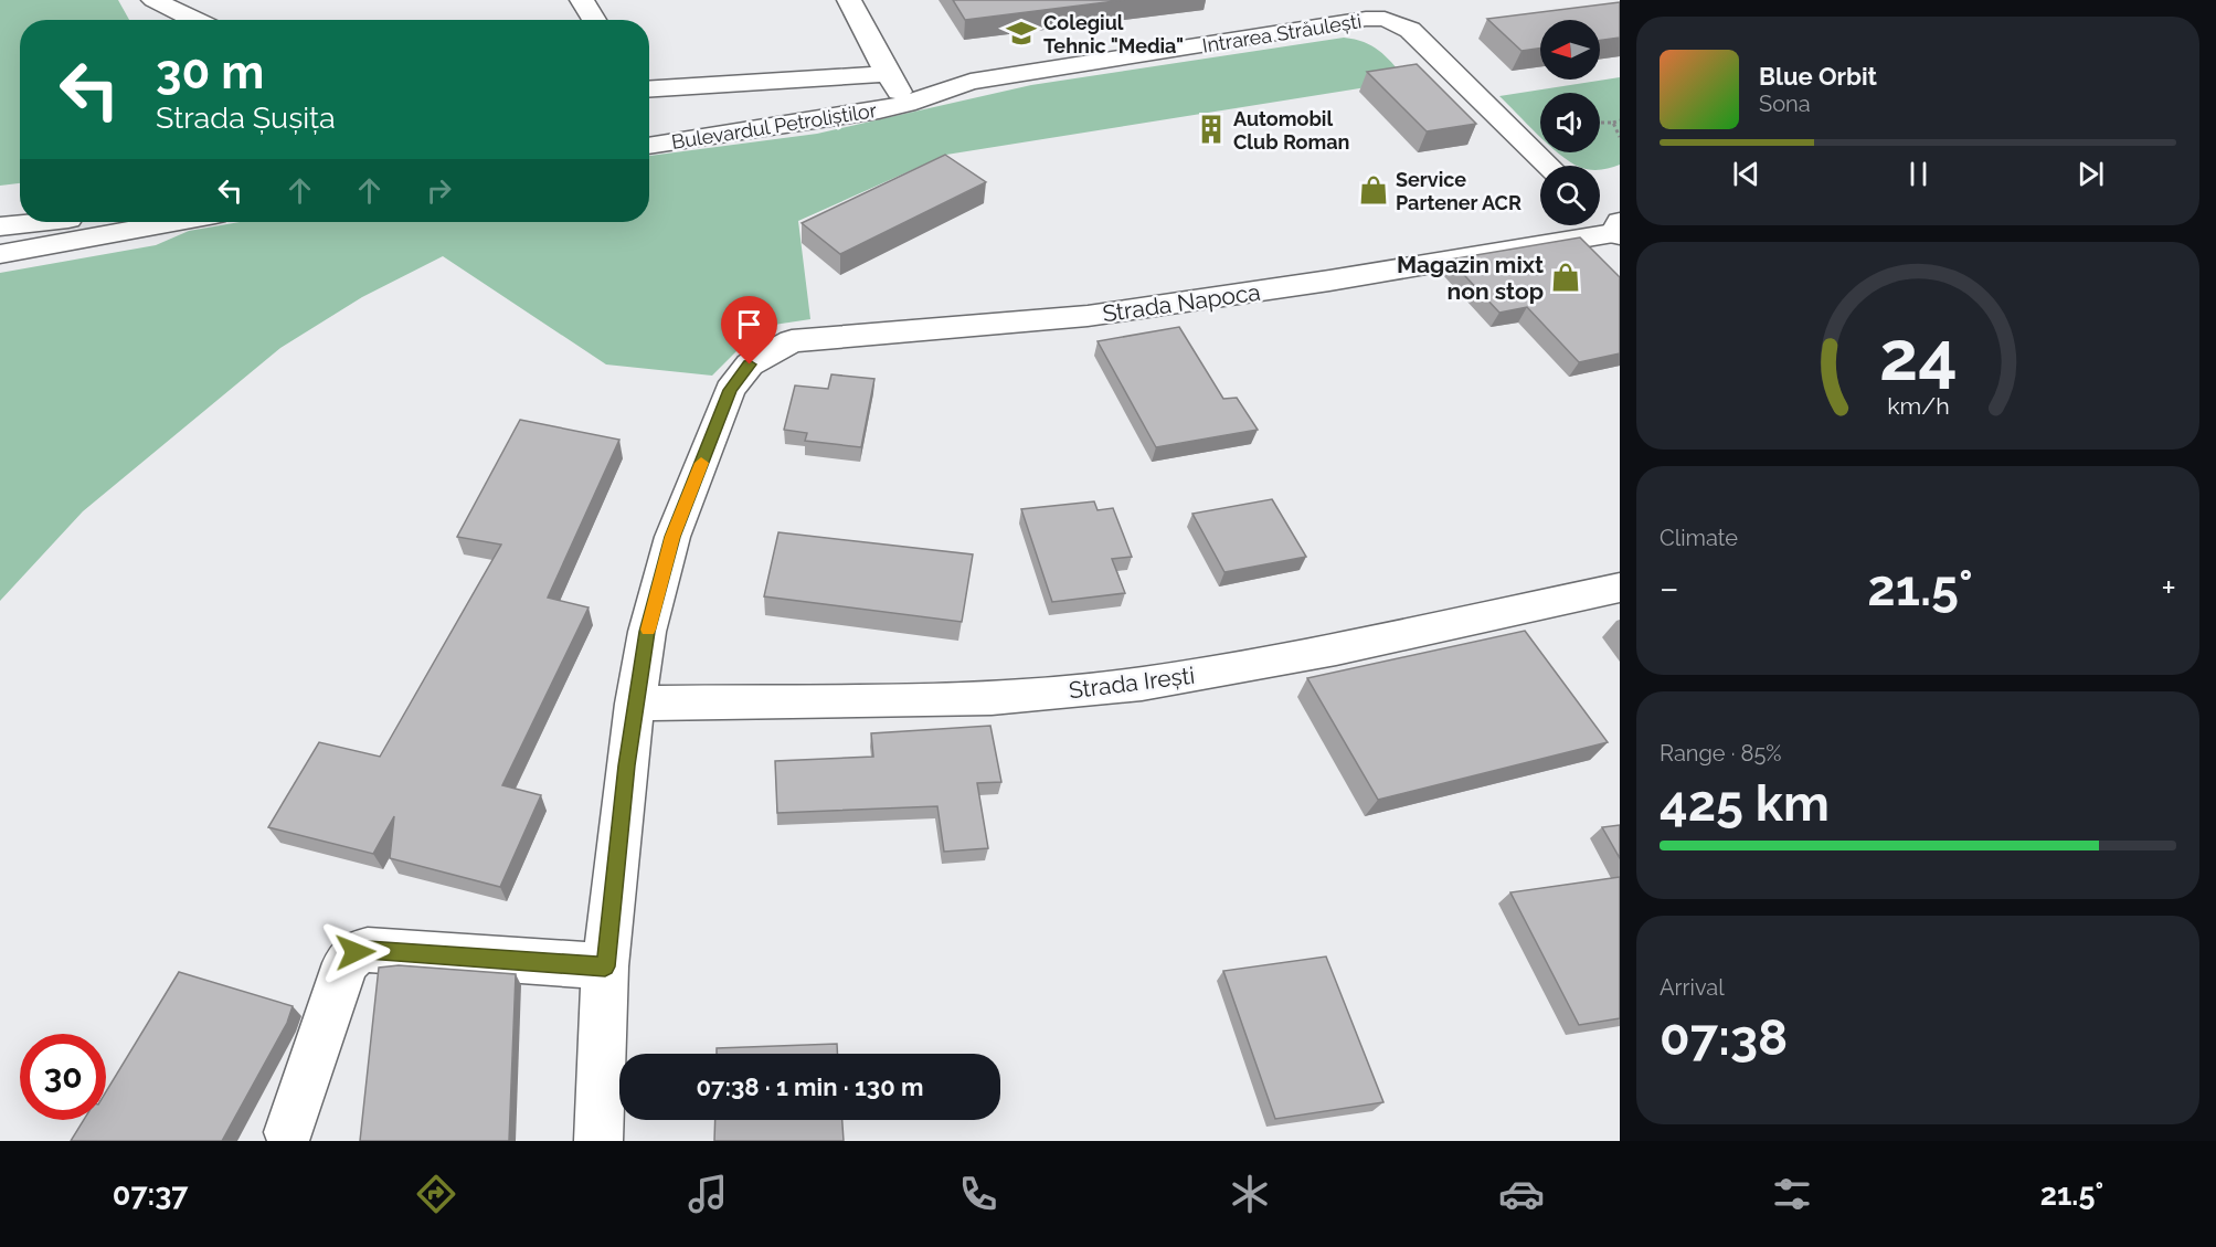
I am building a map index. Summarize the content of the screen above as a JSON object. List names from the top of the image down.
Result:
{
  "streets": {
    "street": [
      "Intrarea Străulești",
      "Bulevardul Petroliștilor",
      "Strada Napoca",
      "Strada Irești"
    ]
  },
  "crossings": [
    ["Intrarea Străulești", "Bulevardul Petroliștilor"],
    ["Strada Napoca", "Strada Irești"]
  ],
  "places": {
    "school or university": ["Colegiul Tehnic \"Media\""],
    "building": ["Automobil Club Roman"],
    "shop": ["Service Partener ACR", "Magazin mixt non stop"]
  },
  "north": "left",
  "page": {
    "turn": ["30 m", "Strada Șușița"],
    "song": ["Blue Orbit", "Sona"],
    "tile": [
      "Climate",
      ["Range · 85%", "425 km"],
      ["Arrival", "07:38"]
    ],
    "heat": ["−", "21.5°", "+"],
    "limit": "30",
    "trip": "07:38 · 1 min · 130 m",
    "tabs": ["07:37", "21.5°"],
    "gauge": ["24", "km/h"]
  }
}
